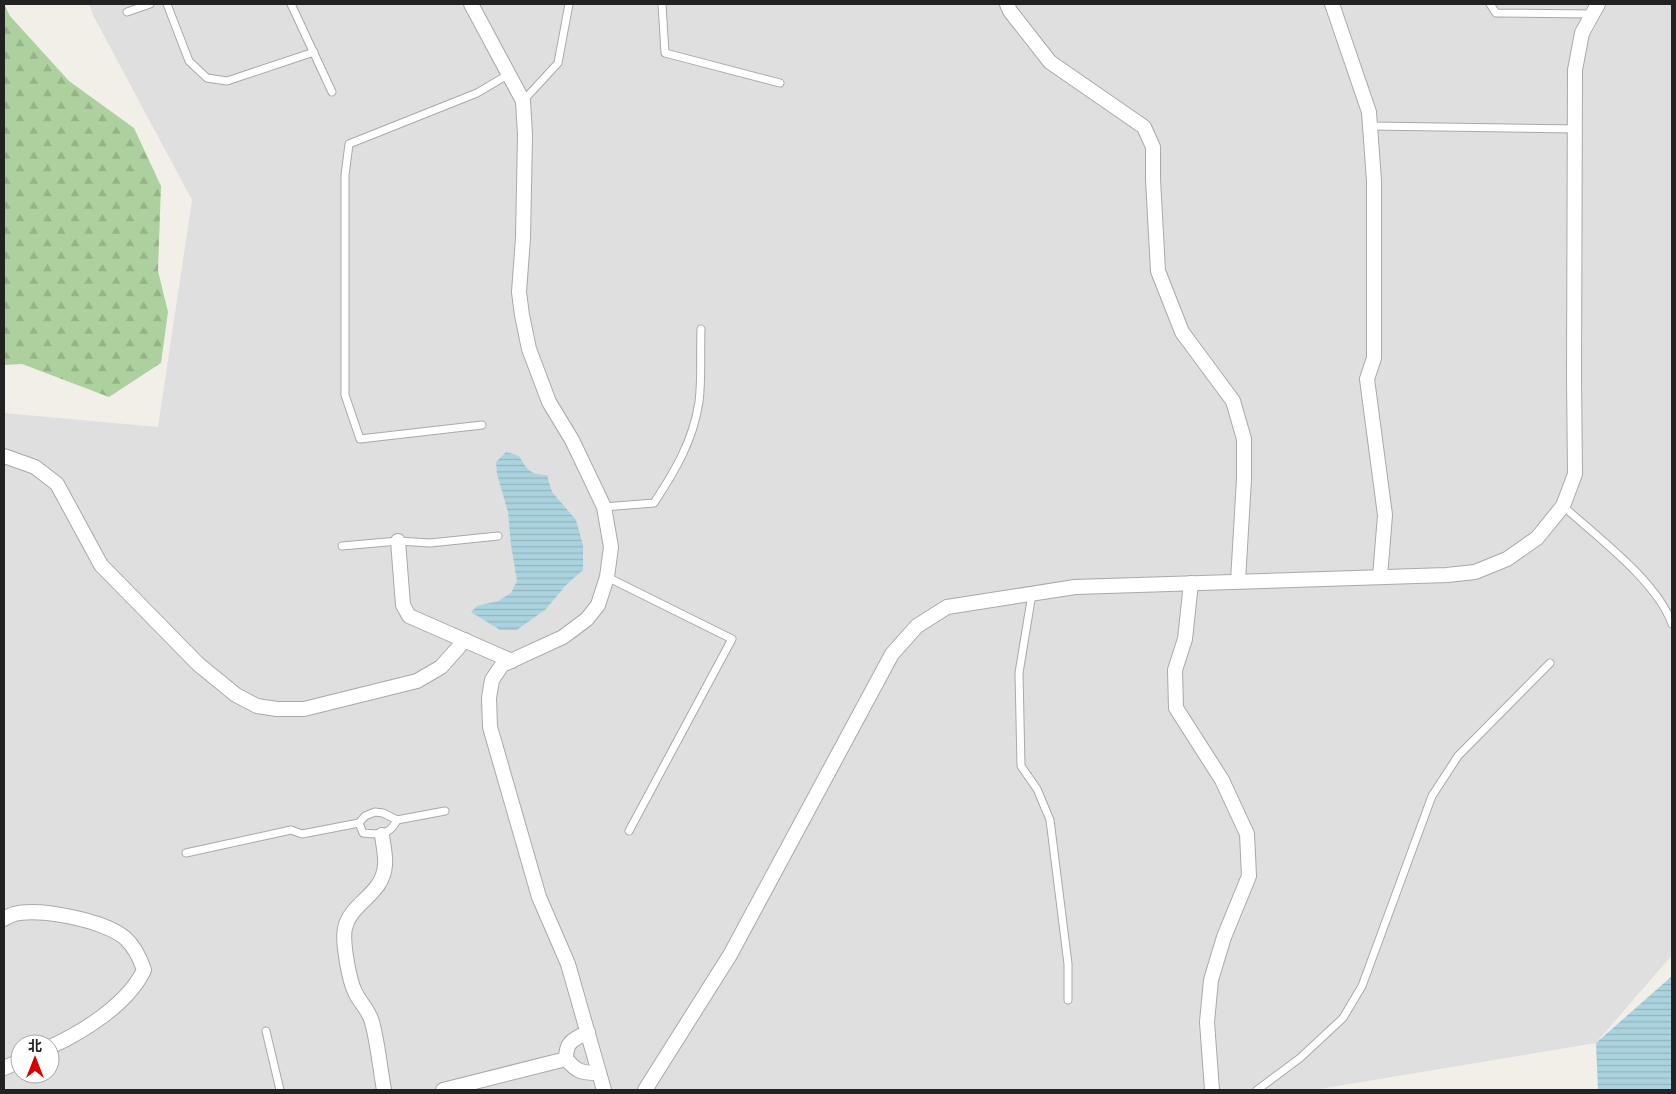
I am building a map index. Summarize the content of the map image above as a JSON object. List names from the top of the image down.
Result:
{
  "north": "top"
}
